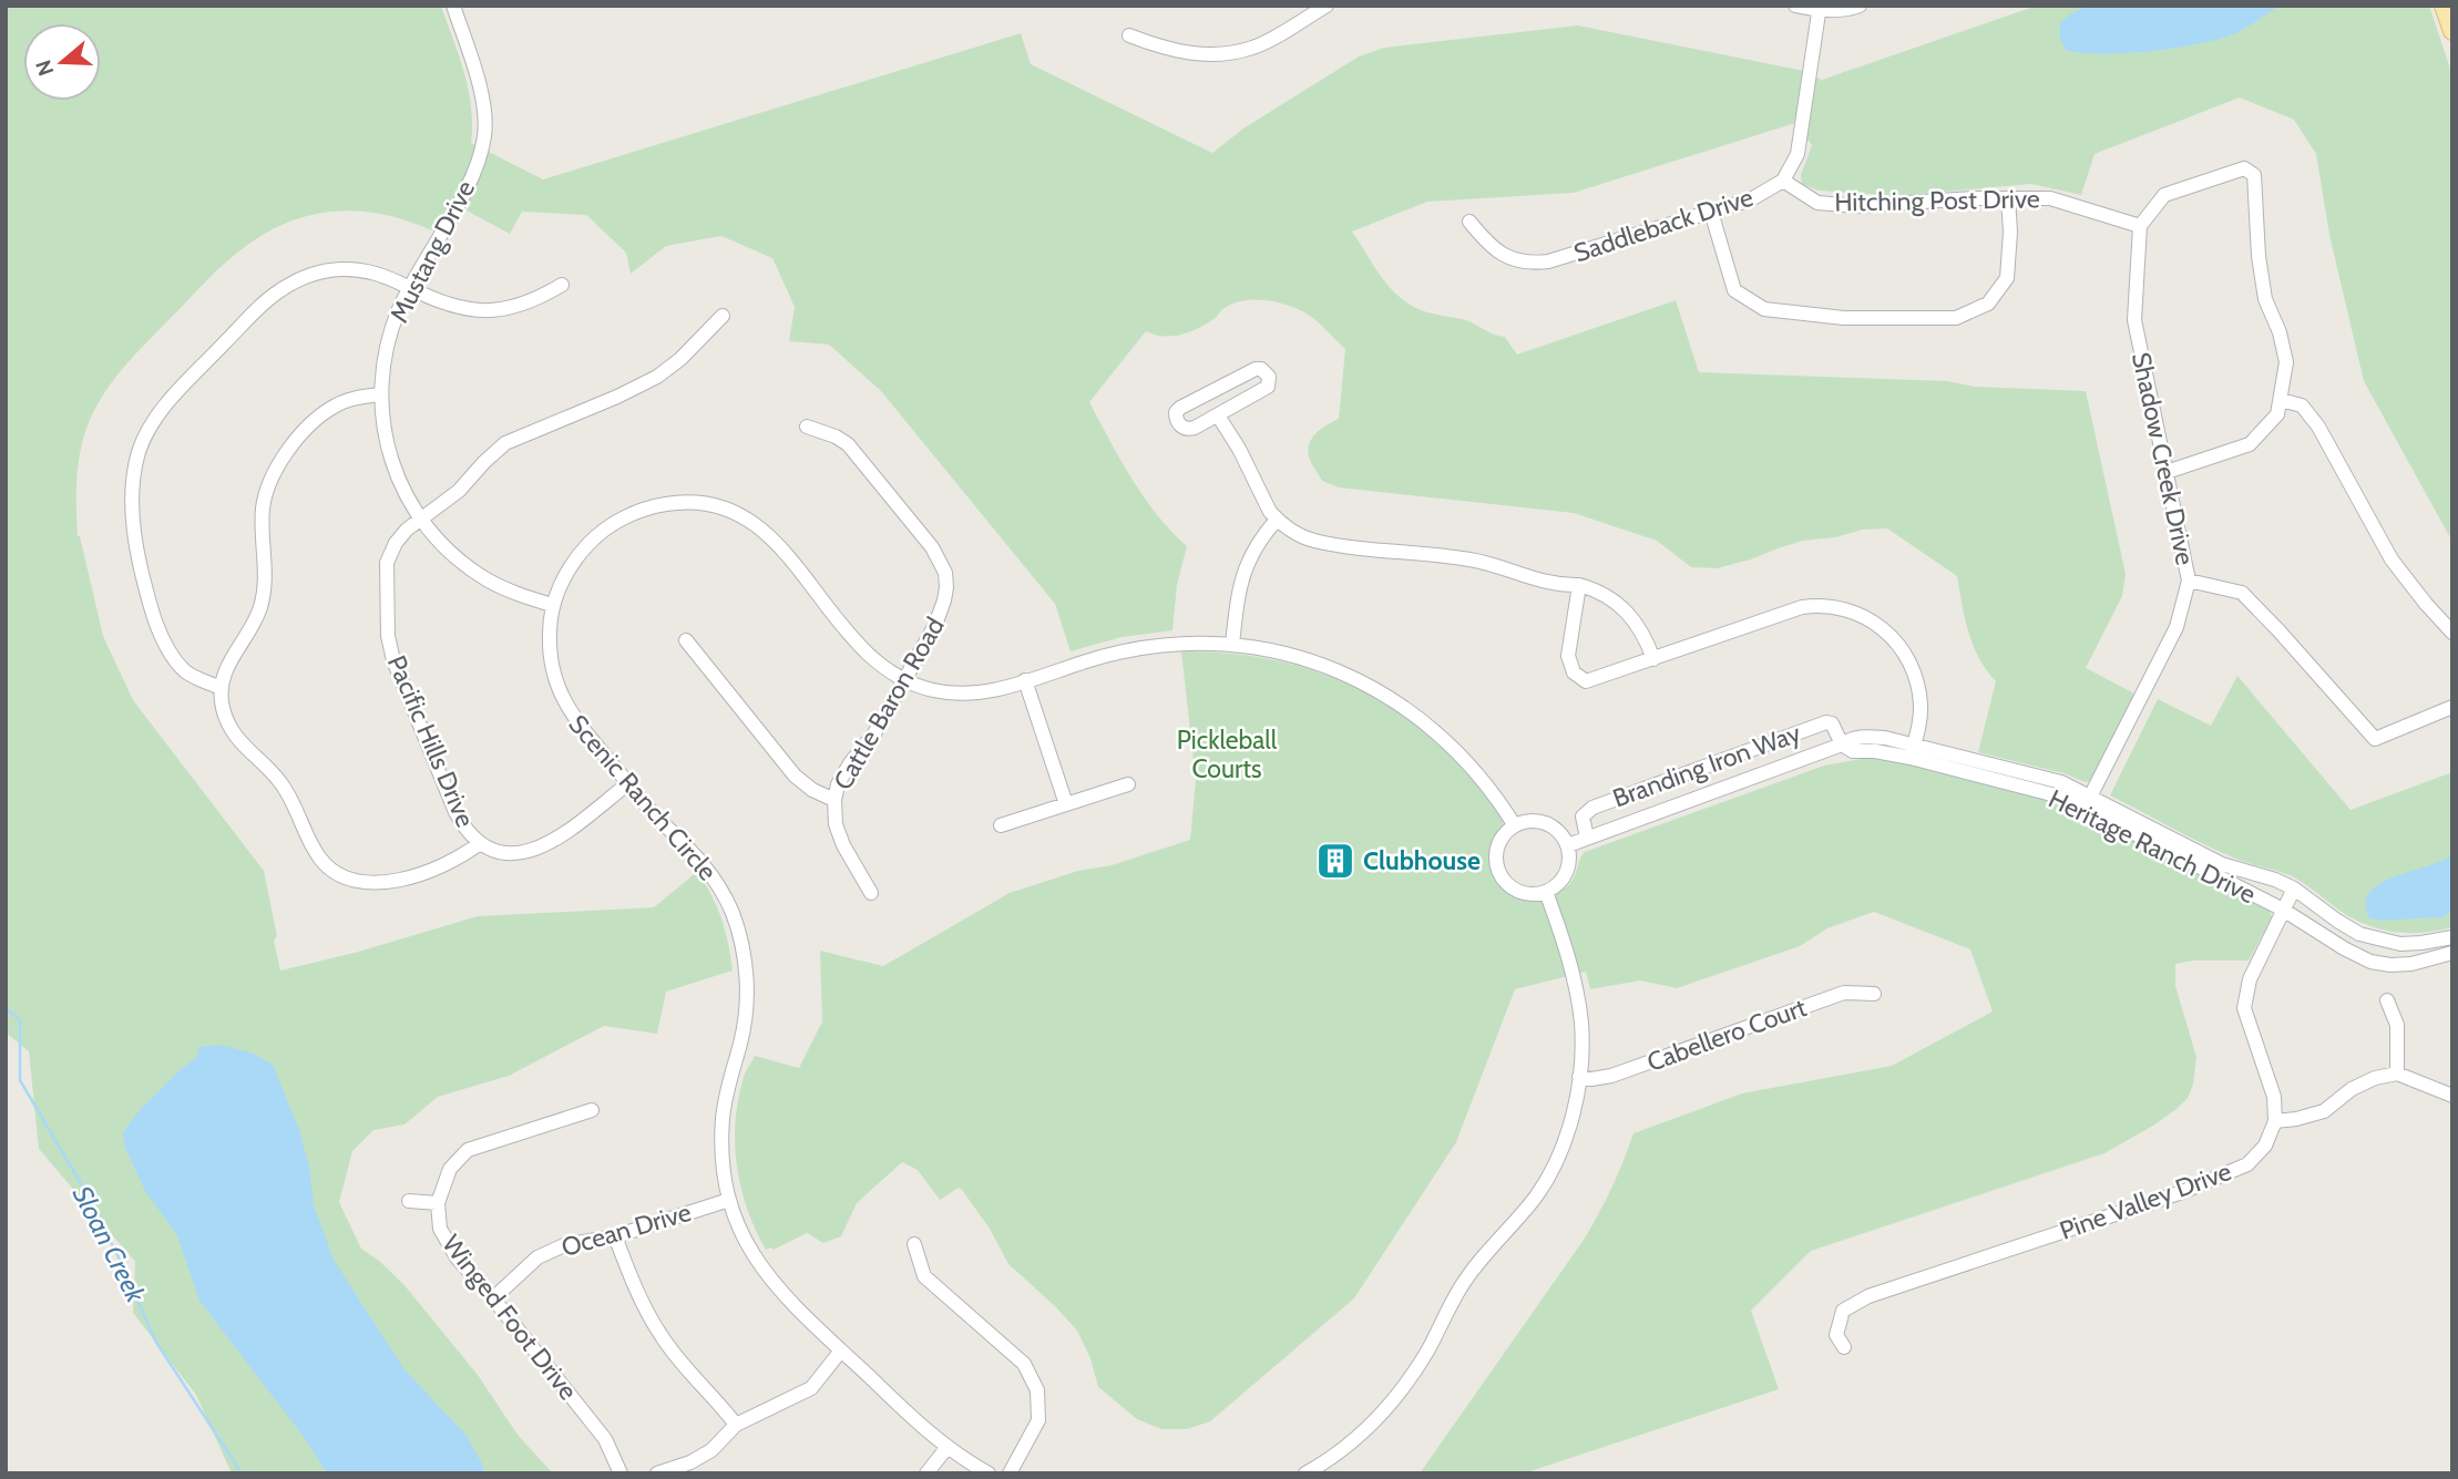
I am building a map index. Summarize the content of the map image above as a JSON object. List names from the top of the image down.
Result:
{
  "streets": {
    "street": [
      "Hitching Post Drive",
      "Saddleback Drive",
      "Mustang Drive",
      "Shadow Creek Drive",
      "Cattle Baron Road",
      "Pacific Hills Drive",
      "Branding Iron Way",
      "Scenic Ranch Circle",
      "Heritage Ranch Drive",
      "Cabellero Court",
      "Pine Valley Drive",
      "Ocean Drive",
      "Winged Foot Drive"
    ]
  },
  "crossings": [
    ["Hitching Post Drive", "Saddleback Drive"],
    ["Hitching Post Drive", "Shadow Creek Drive"],
    ["Mustang Drive", "Pacific Hills Drive"],
    ["Mustang Drive", "Scenic Ranch Circle"],
    ["Shadow Creek Drive", "Heritage Ranch Drive"],
    ["Cattle Baron Road", "Scenic Ranch Circle"],
    ["Pacific Hills Drive", "Scenic Ranch Circle"],
    ["Branding Iron Way", "Heritage Ranch Drive"],
    ["Scenic Ranch Circle", "Ocean Drive"],
    ["Ocean Drive", "Winged Foot Drive"]
  ],
  "water": ["Sloan Creek"],
  "parks": ["Pickleball Courts"],
  "places": {
    "building": ["Clubhouse"]
  },
  "north": "left"
}
